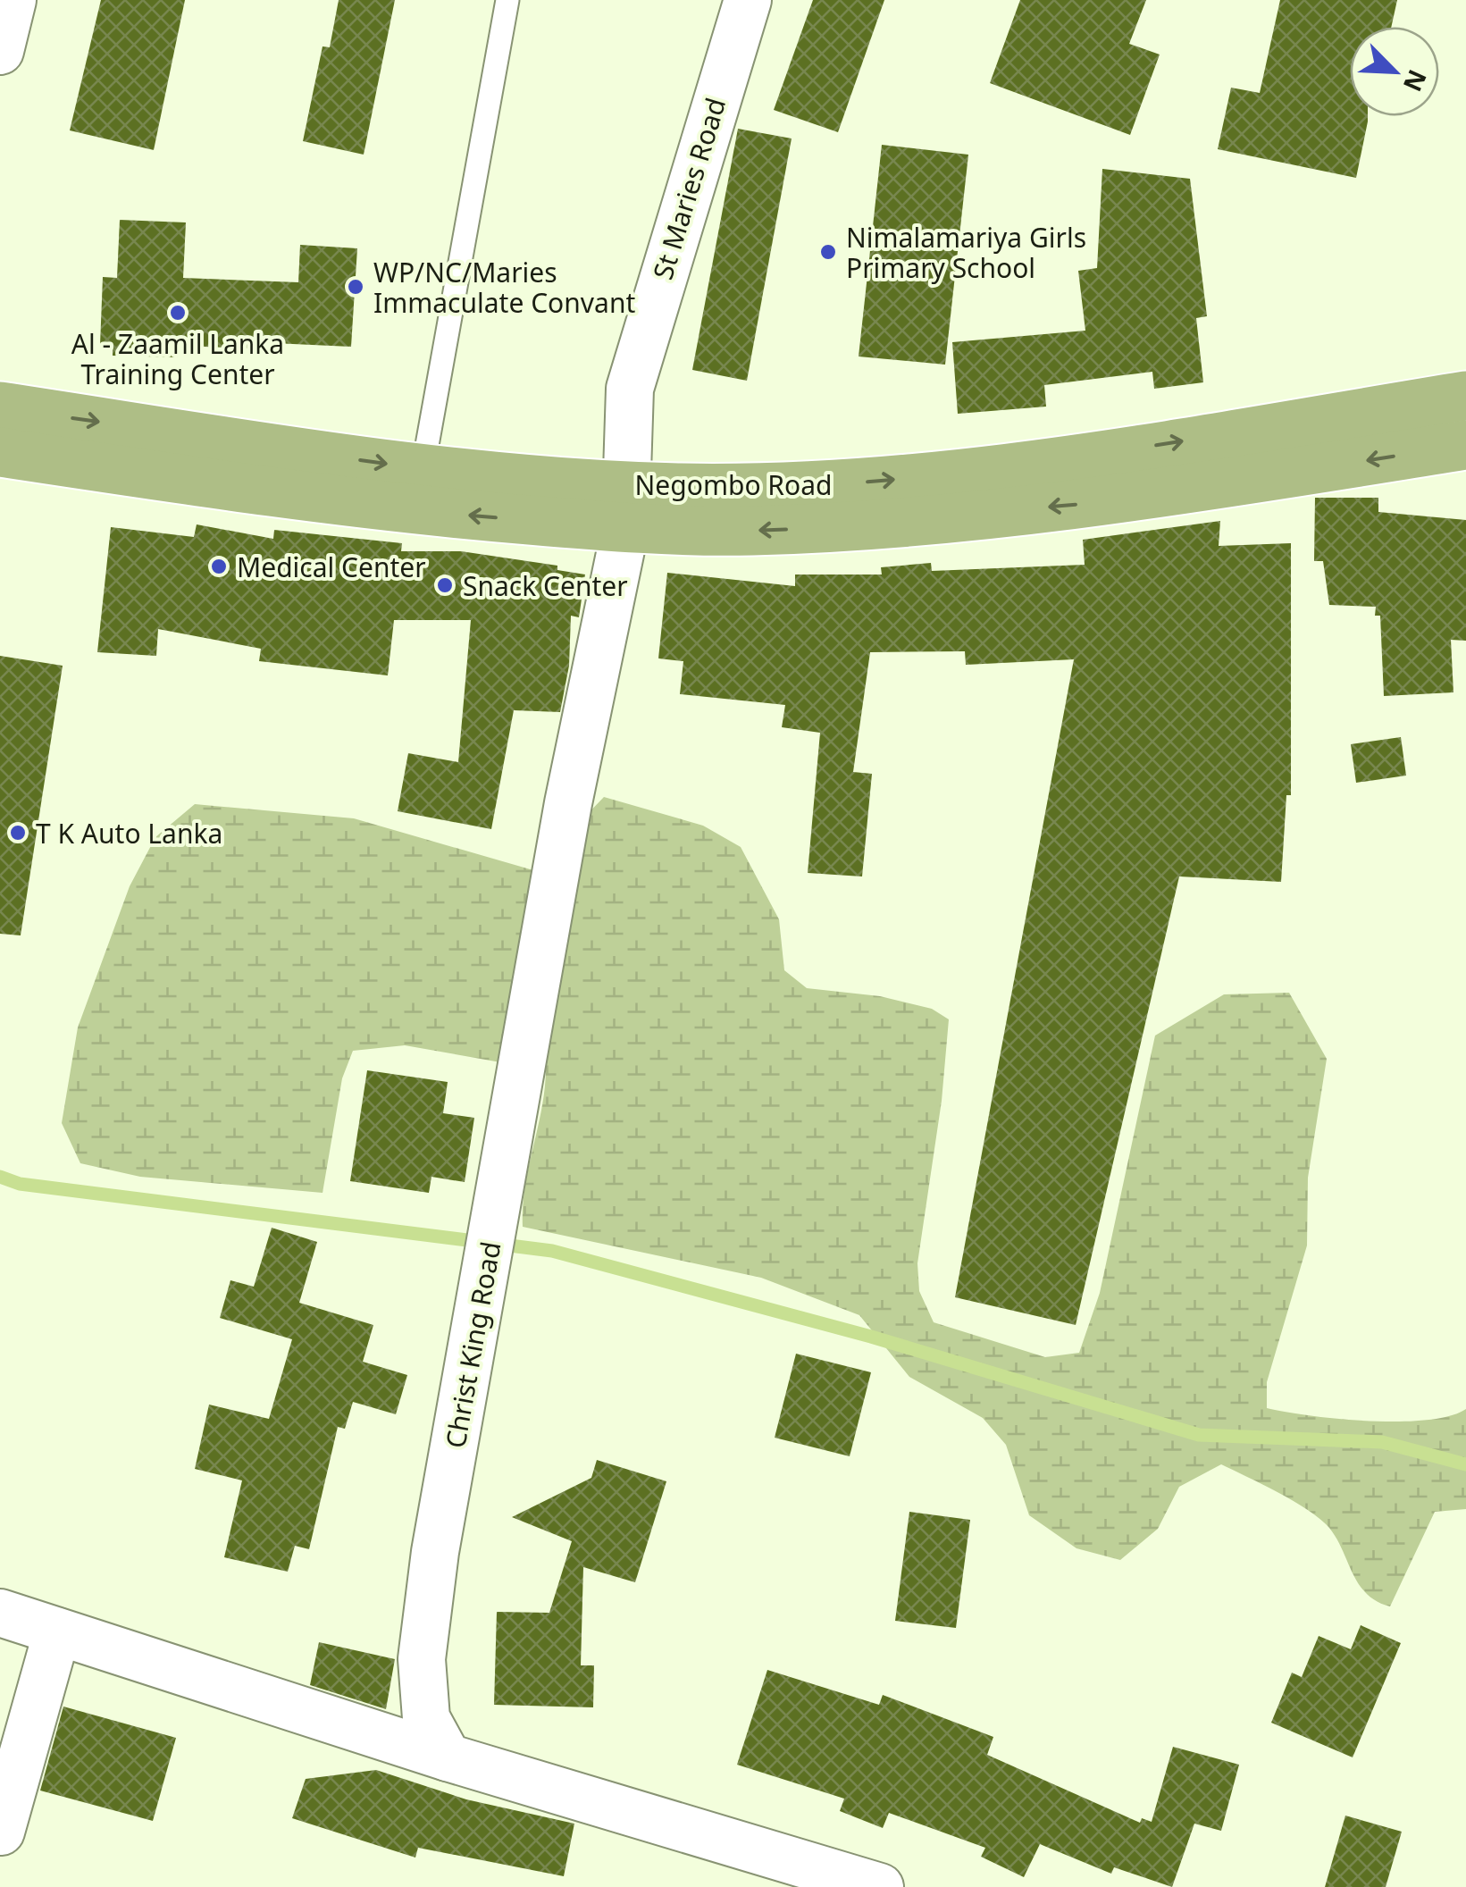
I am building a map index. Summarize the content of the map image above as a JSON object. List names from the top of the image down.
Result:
{
  "streets": {
    "highway": ["Negombo Road"],
    "street": ["St Maries Road", "Christ King Road"]
  },
  "crossings": [
    ["St Maries Road", "Negombo Road"],
    ["St Maries Road", "Christ King Road"],
    ["Negombo Road", "Christ King Road"]
  ],
  "places": [
    "Nimalamariya Girls Primary School",
    "WP/NC/Maries Immaculate Convant",
    "Al - Zaamil Lanka Training Center",
    "Medical Center",
    "Snack Center",
    "T K Auto Lanka"
  ],
  "north": "bottom right"
}
